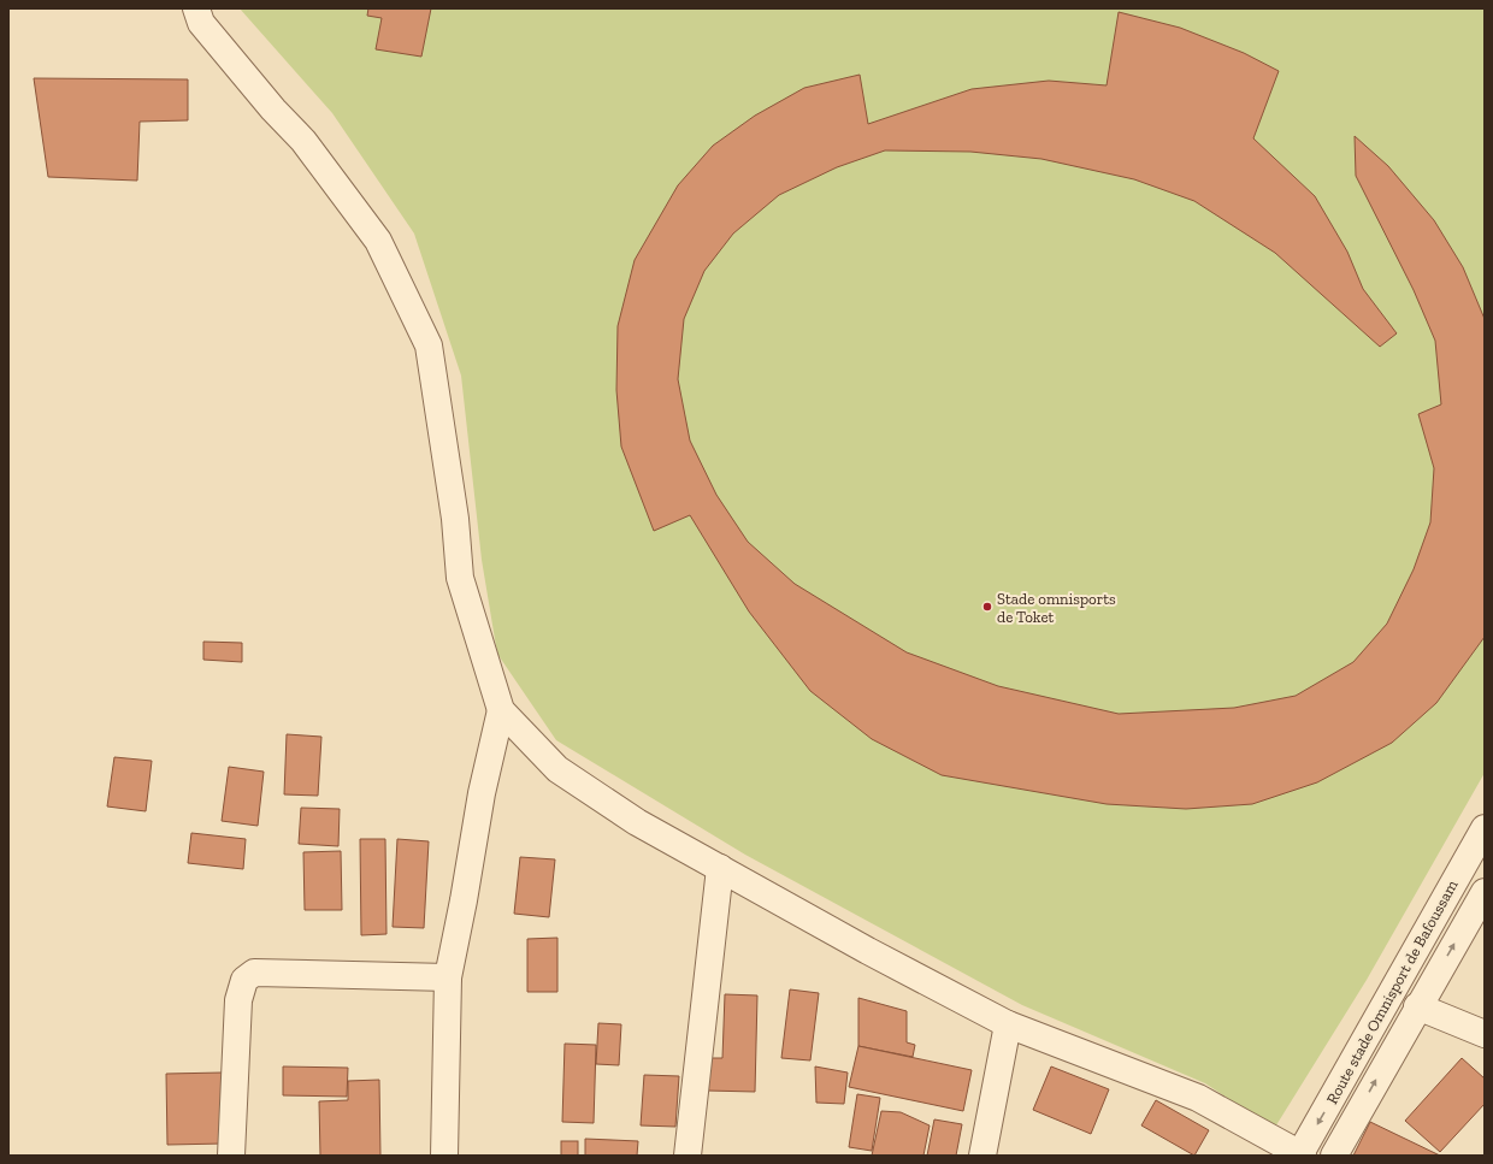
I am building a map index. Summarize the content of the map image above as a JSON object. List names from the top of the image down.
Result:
{
  "streets": {
    "street": ["Route stade Omnisport de Bafoussam"]
  },
  "places": ["Stade omnisports de Toket"]
}
